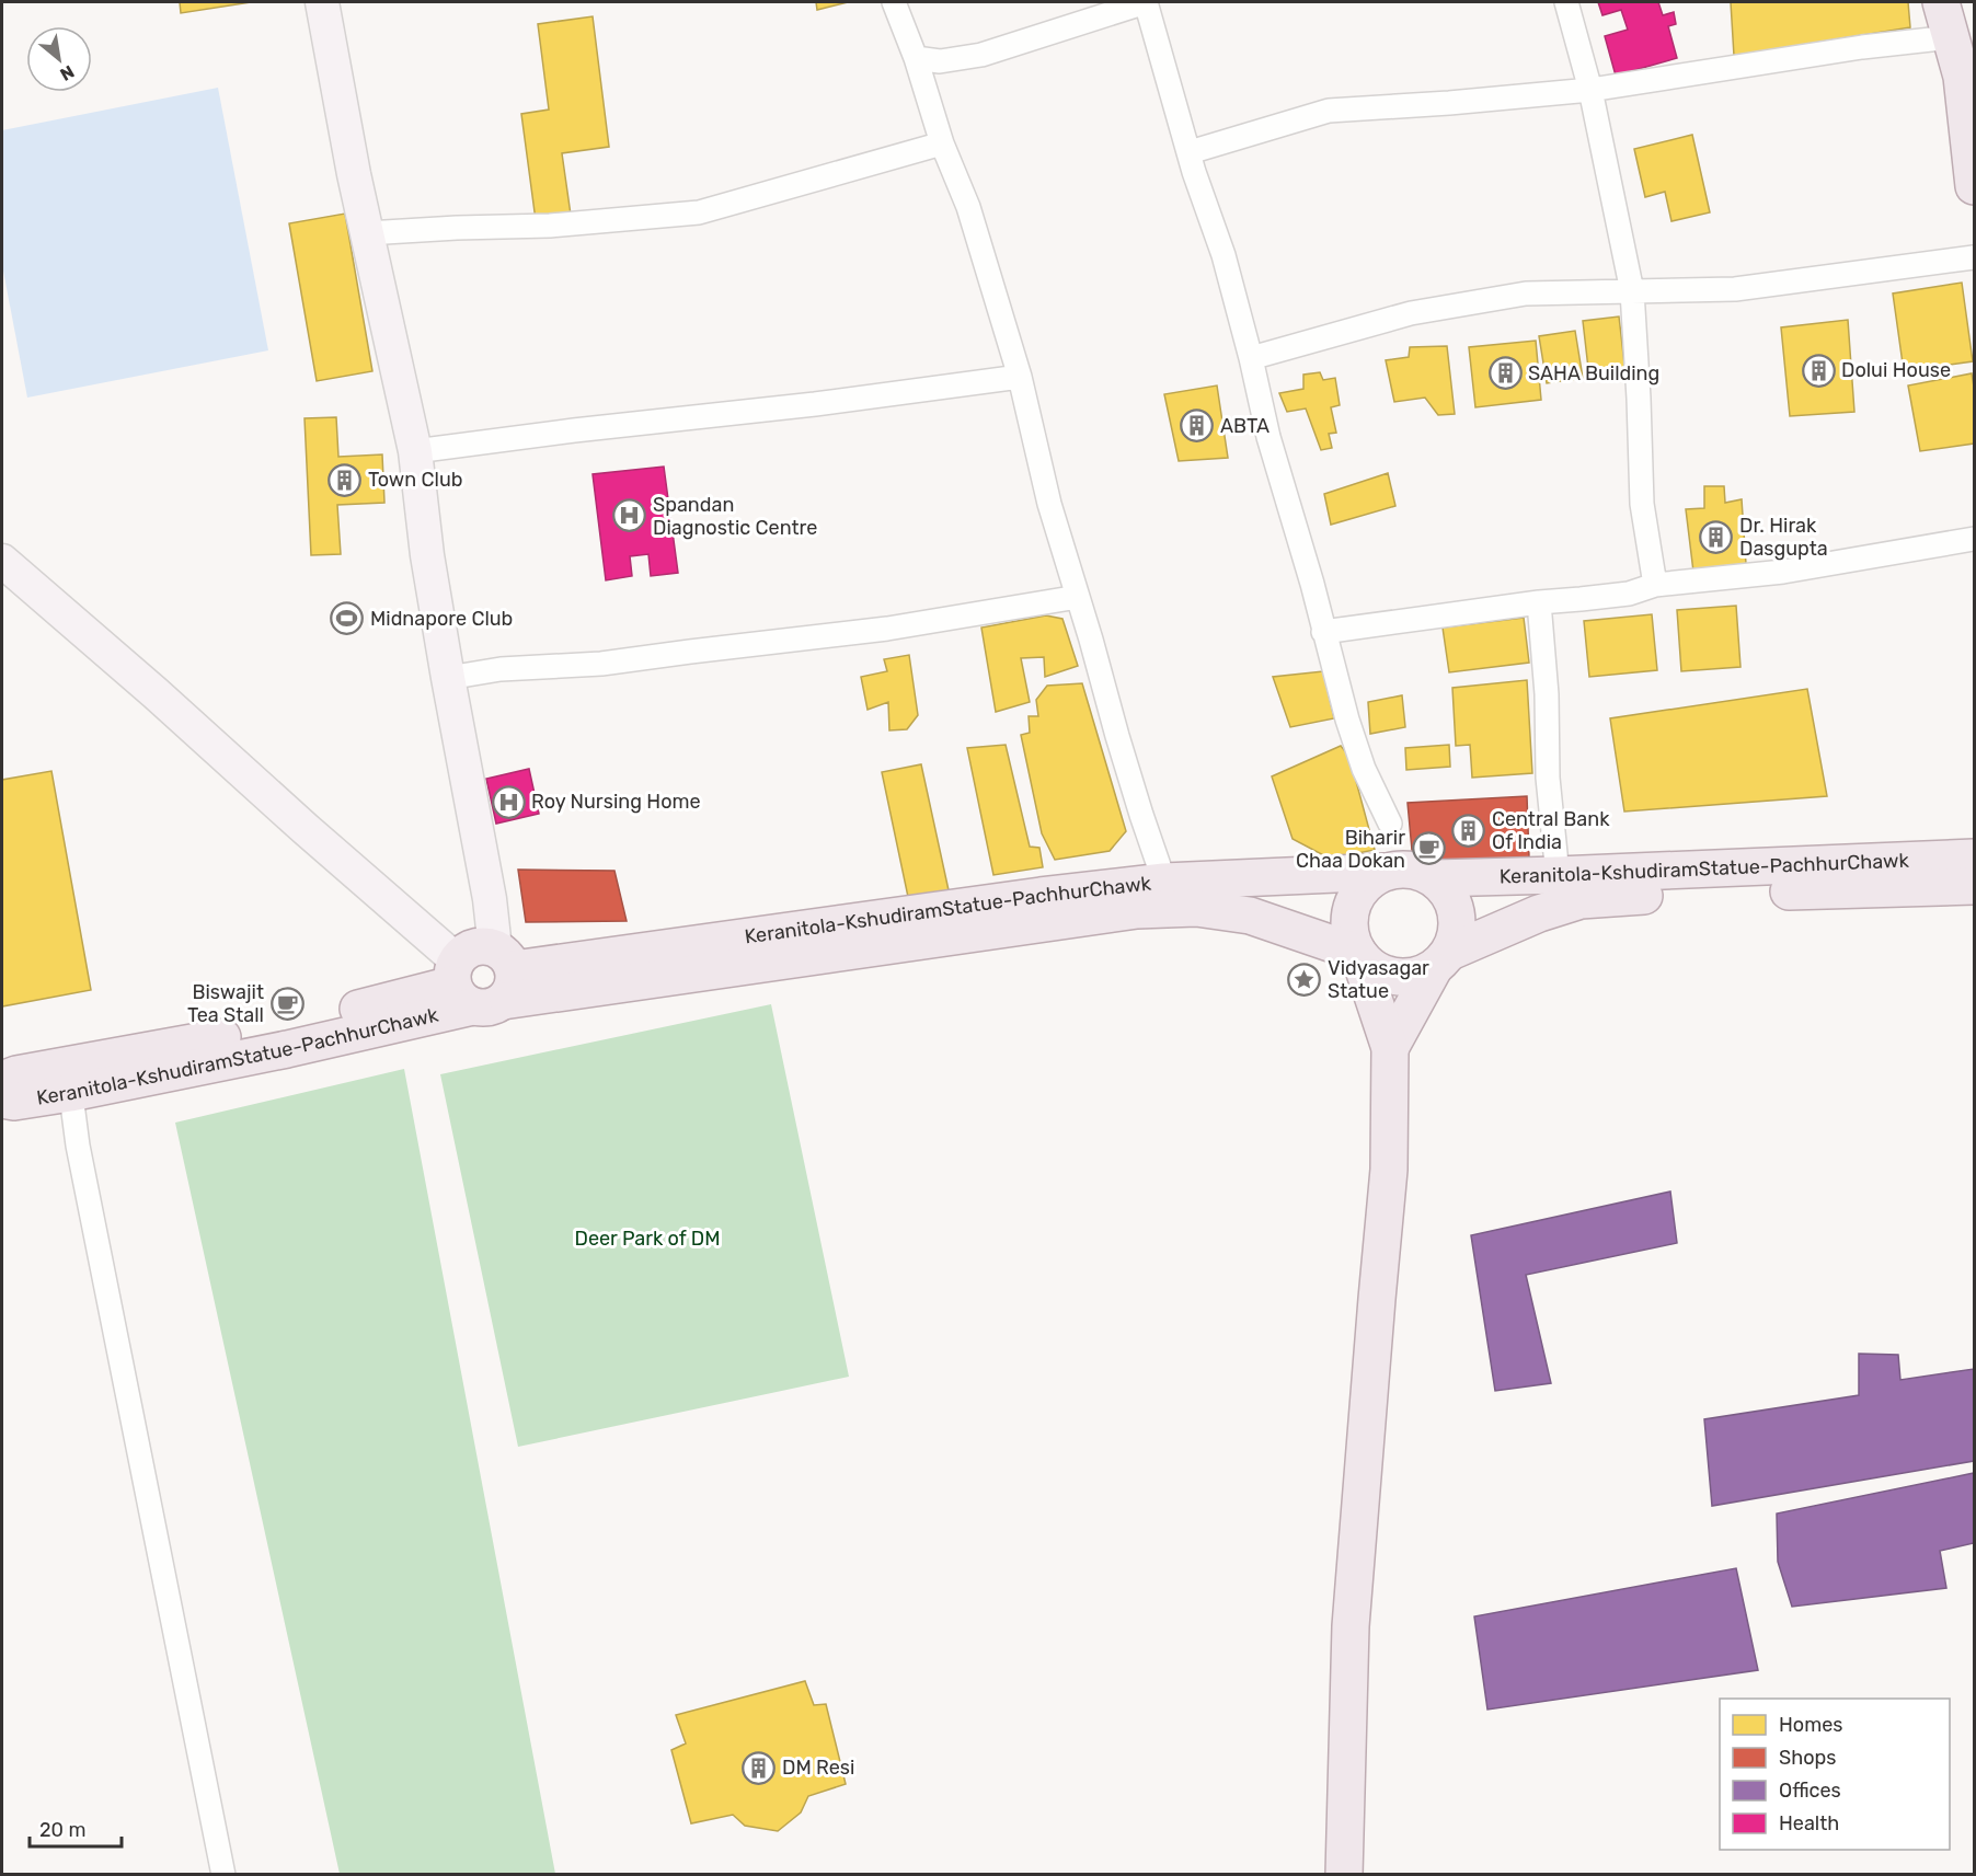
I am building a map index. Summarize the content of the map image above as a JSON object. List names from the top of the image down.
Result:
{
  "streets": {
    "main road": ["Keranitola-KshudiramStatue-PachhurChawk"]
  },
  "parks": ["Deer Park of DM"],
  "places": {
    "building": [
      "Dolui House",
      "SAHA Building",
      "ABTA",
      "Town Club",
      "Dr. Hirak Dasgupta",
      "Central Bank Of India",
      "DM Resi"
    ],
    "hospital": ["Spandan Diagnostic Centre", "Roy Nursing Home"],
    "sports": ["Midnapore Club"],
    "cafe": ["Biharir Chaa Dokan", "Biswajit Tea Stall"],
    "place": ["Vidyasagar Statue"]
  },
  "legend": [
    "Homes",
    "Shops",
    "Offices",
    "Health"
  ],
  "scale_bar": "20 m",
  "north": "bottom right"
}
